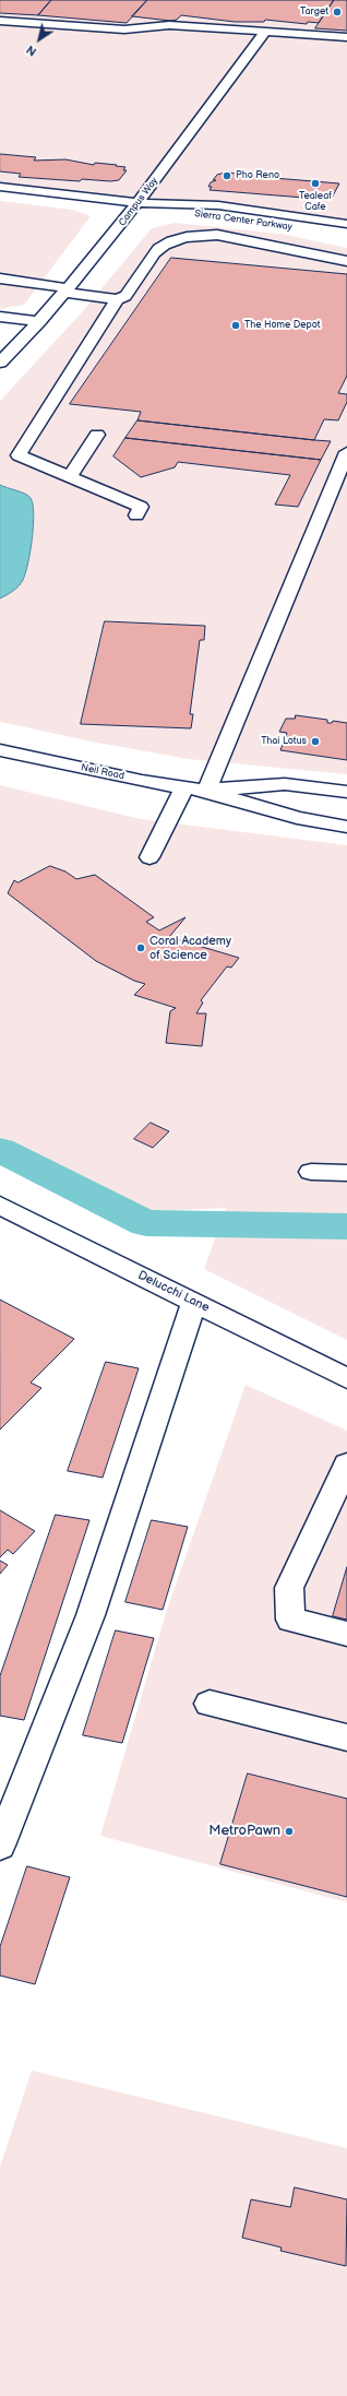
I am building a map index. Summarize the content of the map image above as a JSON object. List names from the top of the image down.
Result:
{
  "streets": {
    "street": [
      "Campus Way",
      "Sierra Center Parkway",
      "Neil Road",
      "Delucchi Lane"
    ]
  },
  "crossings": [
    ["Campus Way", "Sierra Center Parkway"]
  ],
  "places": [
    "Target",
    "Pho Reno",
    "Tealeaf Cafe",
    "The Home Depot",
    "Thai Lotus",
    "Coral Academy of Science",
    "MetroPawn"
  ],
  "north": "bottom left"
}
